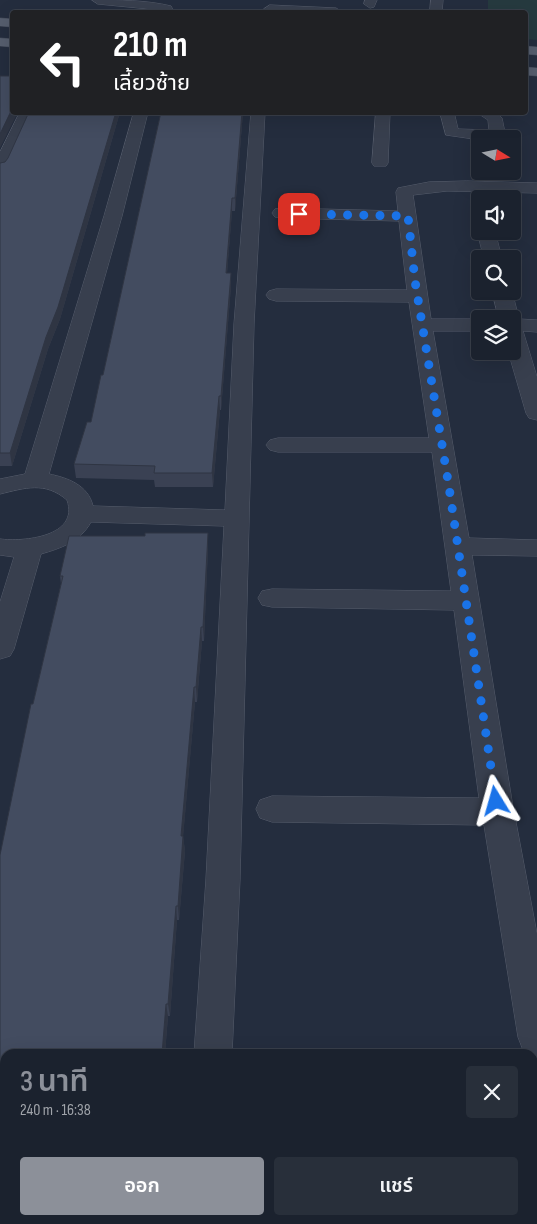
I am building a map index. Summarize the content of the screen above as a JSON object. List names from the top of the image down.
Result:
{
  "north": "right",
  "page": {
    "turn": ["210 m", "เลี้ยวซ้าย"],
    "heading": ["3 นาที", "240 m · 16:38"],
    "buttons": ["ออก", "แชร์"]
  }
}
